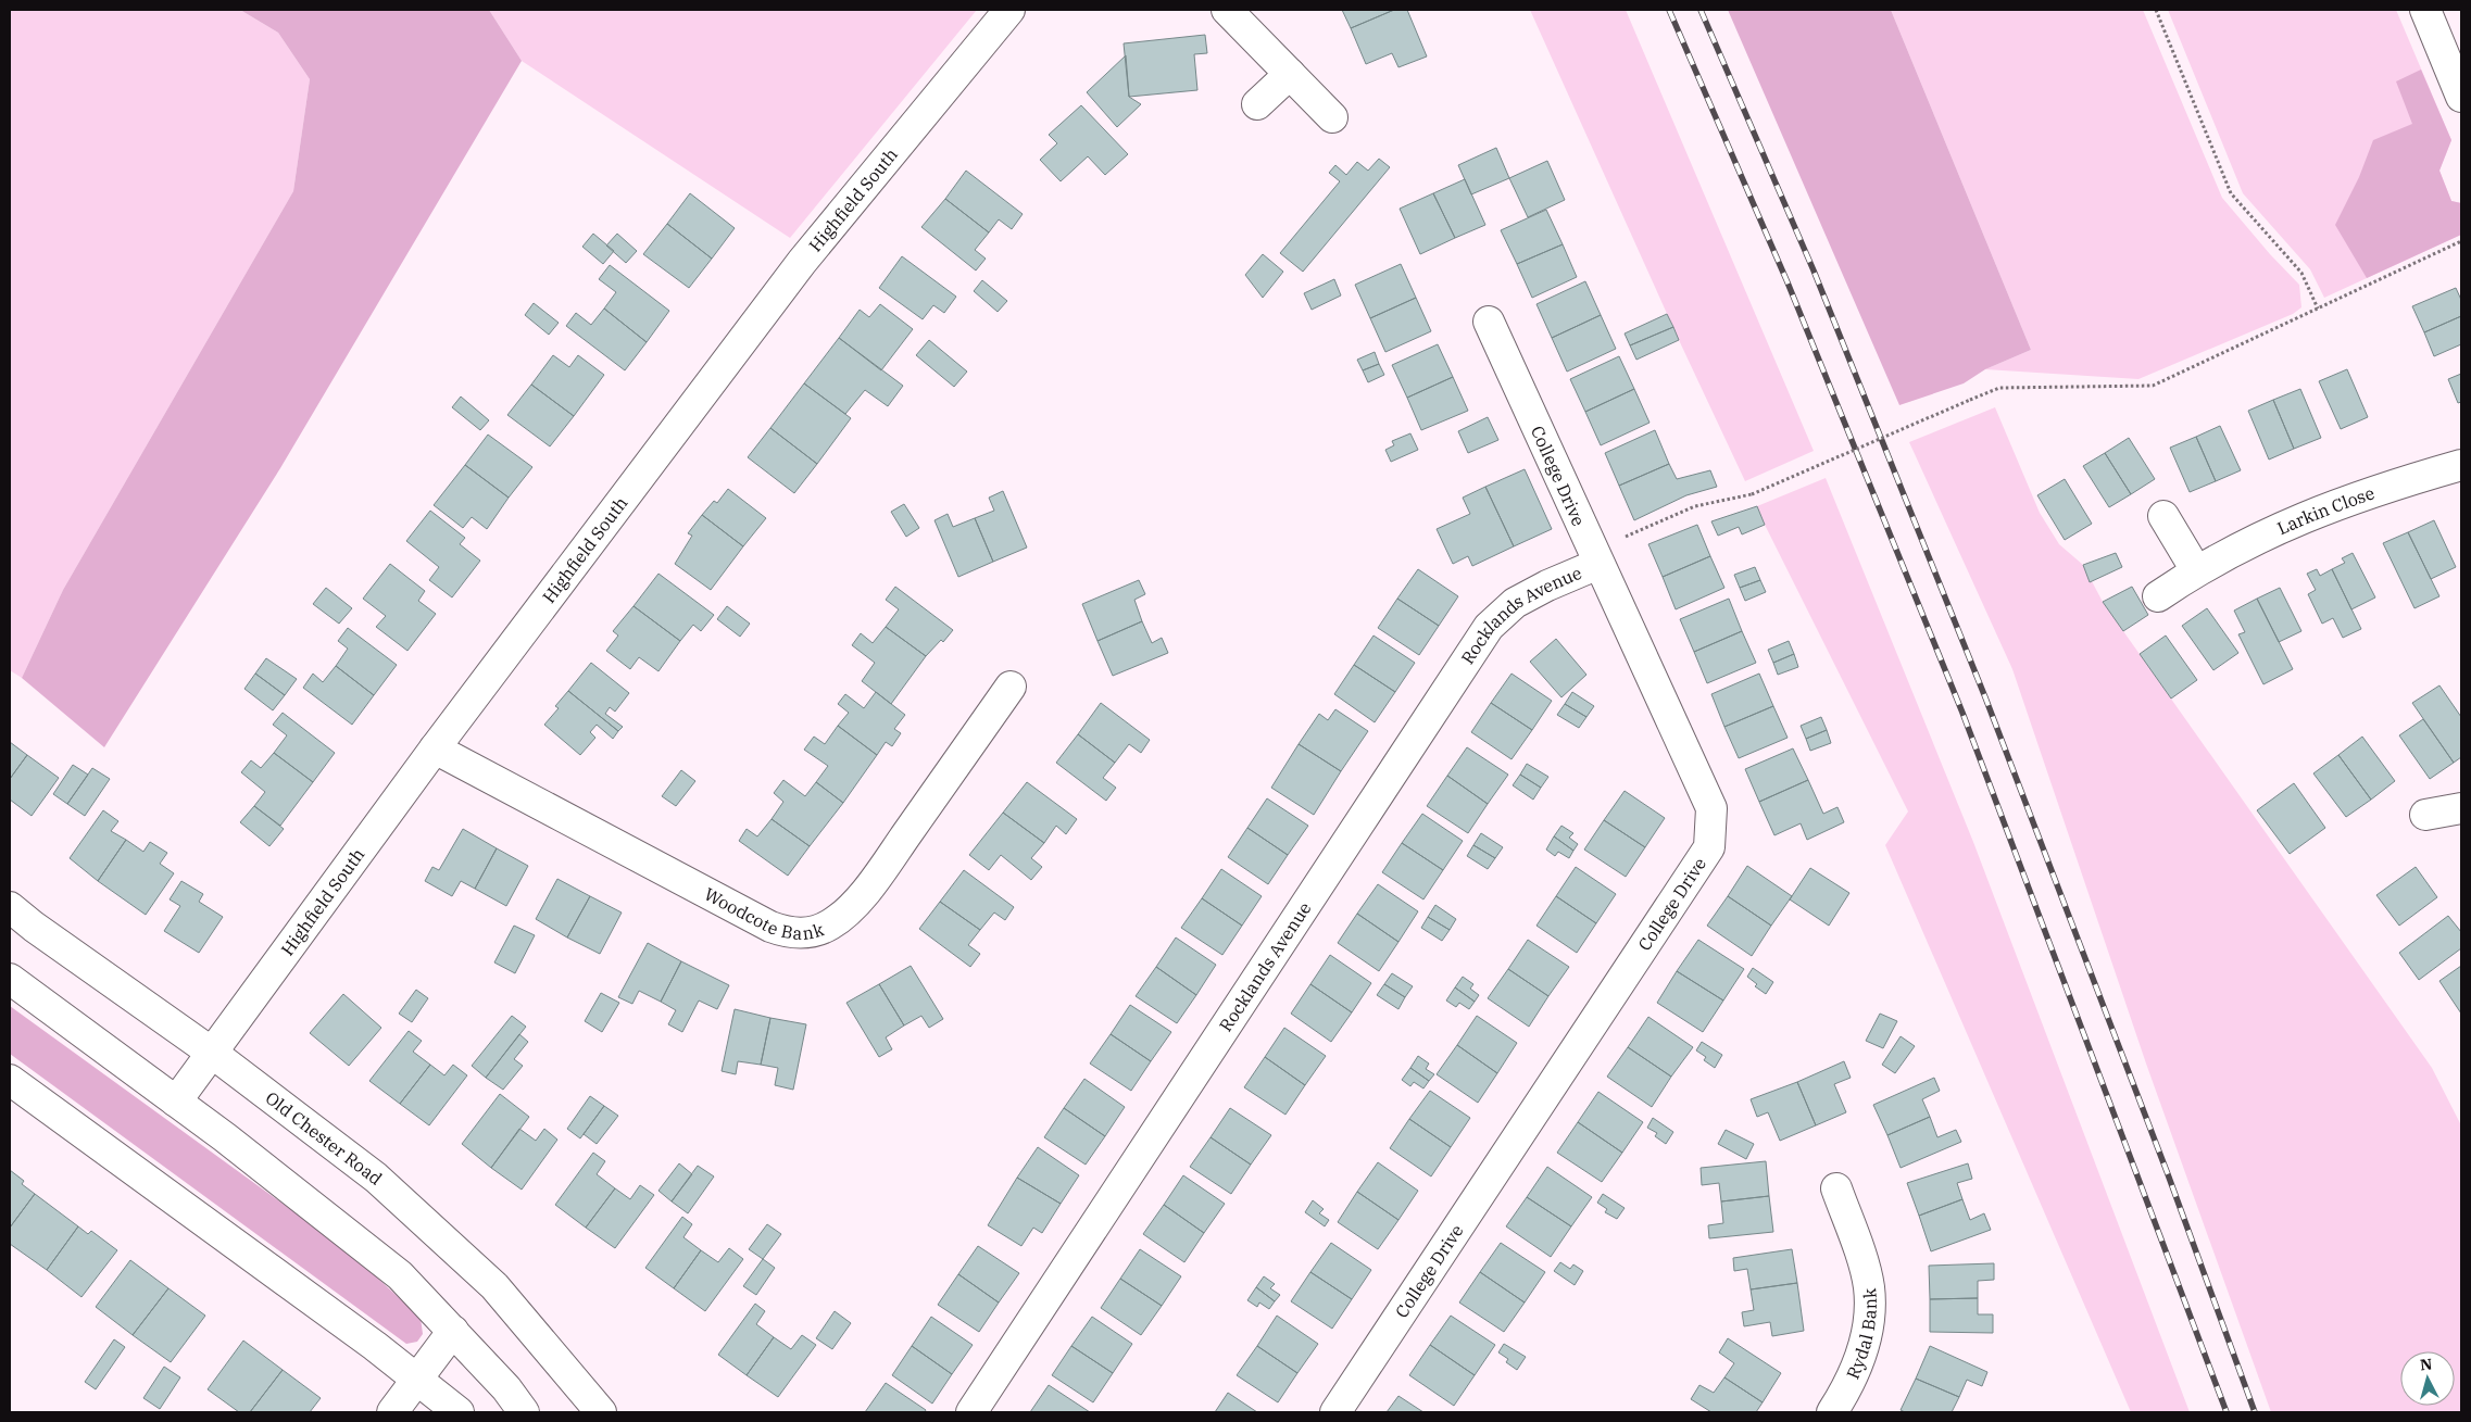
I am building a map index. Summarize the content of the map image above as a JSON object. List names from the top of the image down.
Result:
{
  "streets": {
    "street": [
      "Highfield South",
      "College Drive",
      "Larkin Close",
      "Rocklands Avenue",
      "Woodcote Bank",
      "Old Chester Road",
      "Rydal Bank"
    ]
  },
  "crossings": [
    ["Highfield South", "Woodcote Bank"],
    ["Highfield South", "Old Chester Road"],
    ["College Drive", "Rocklands Avenue"]
  ],
  "north": "top"
}
